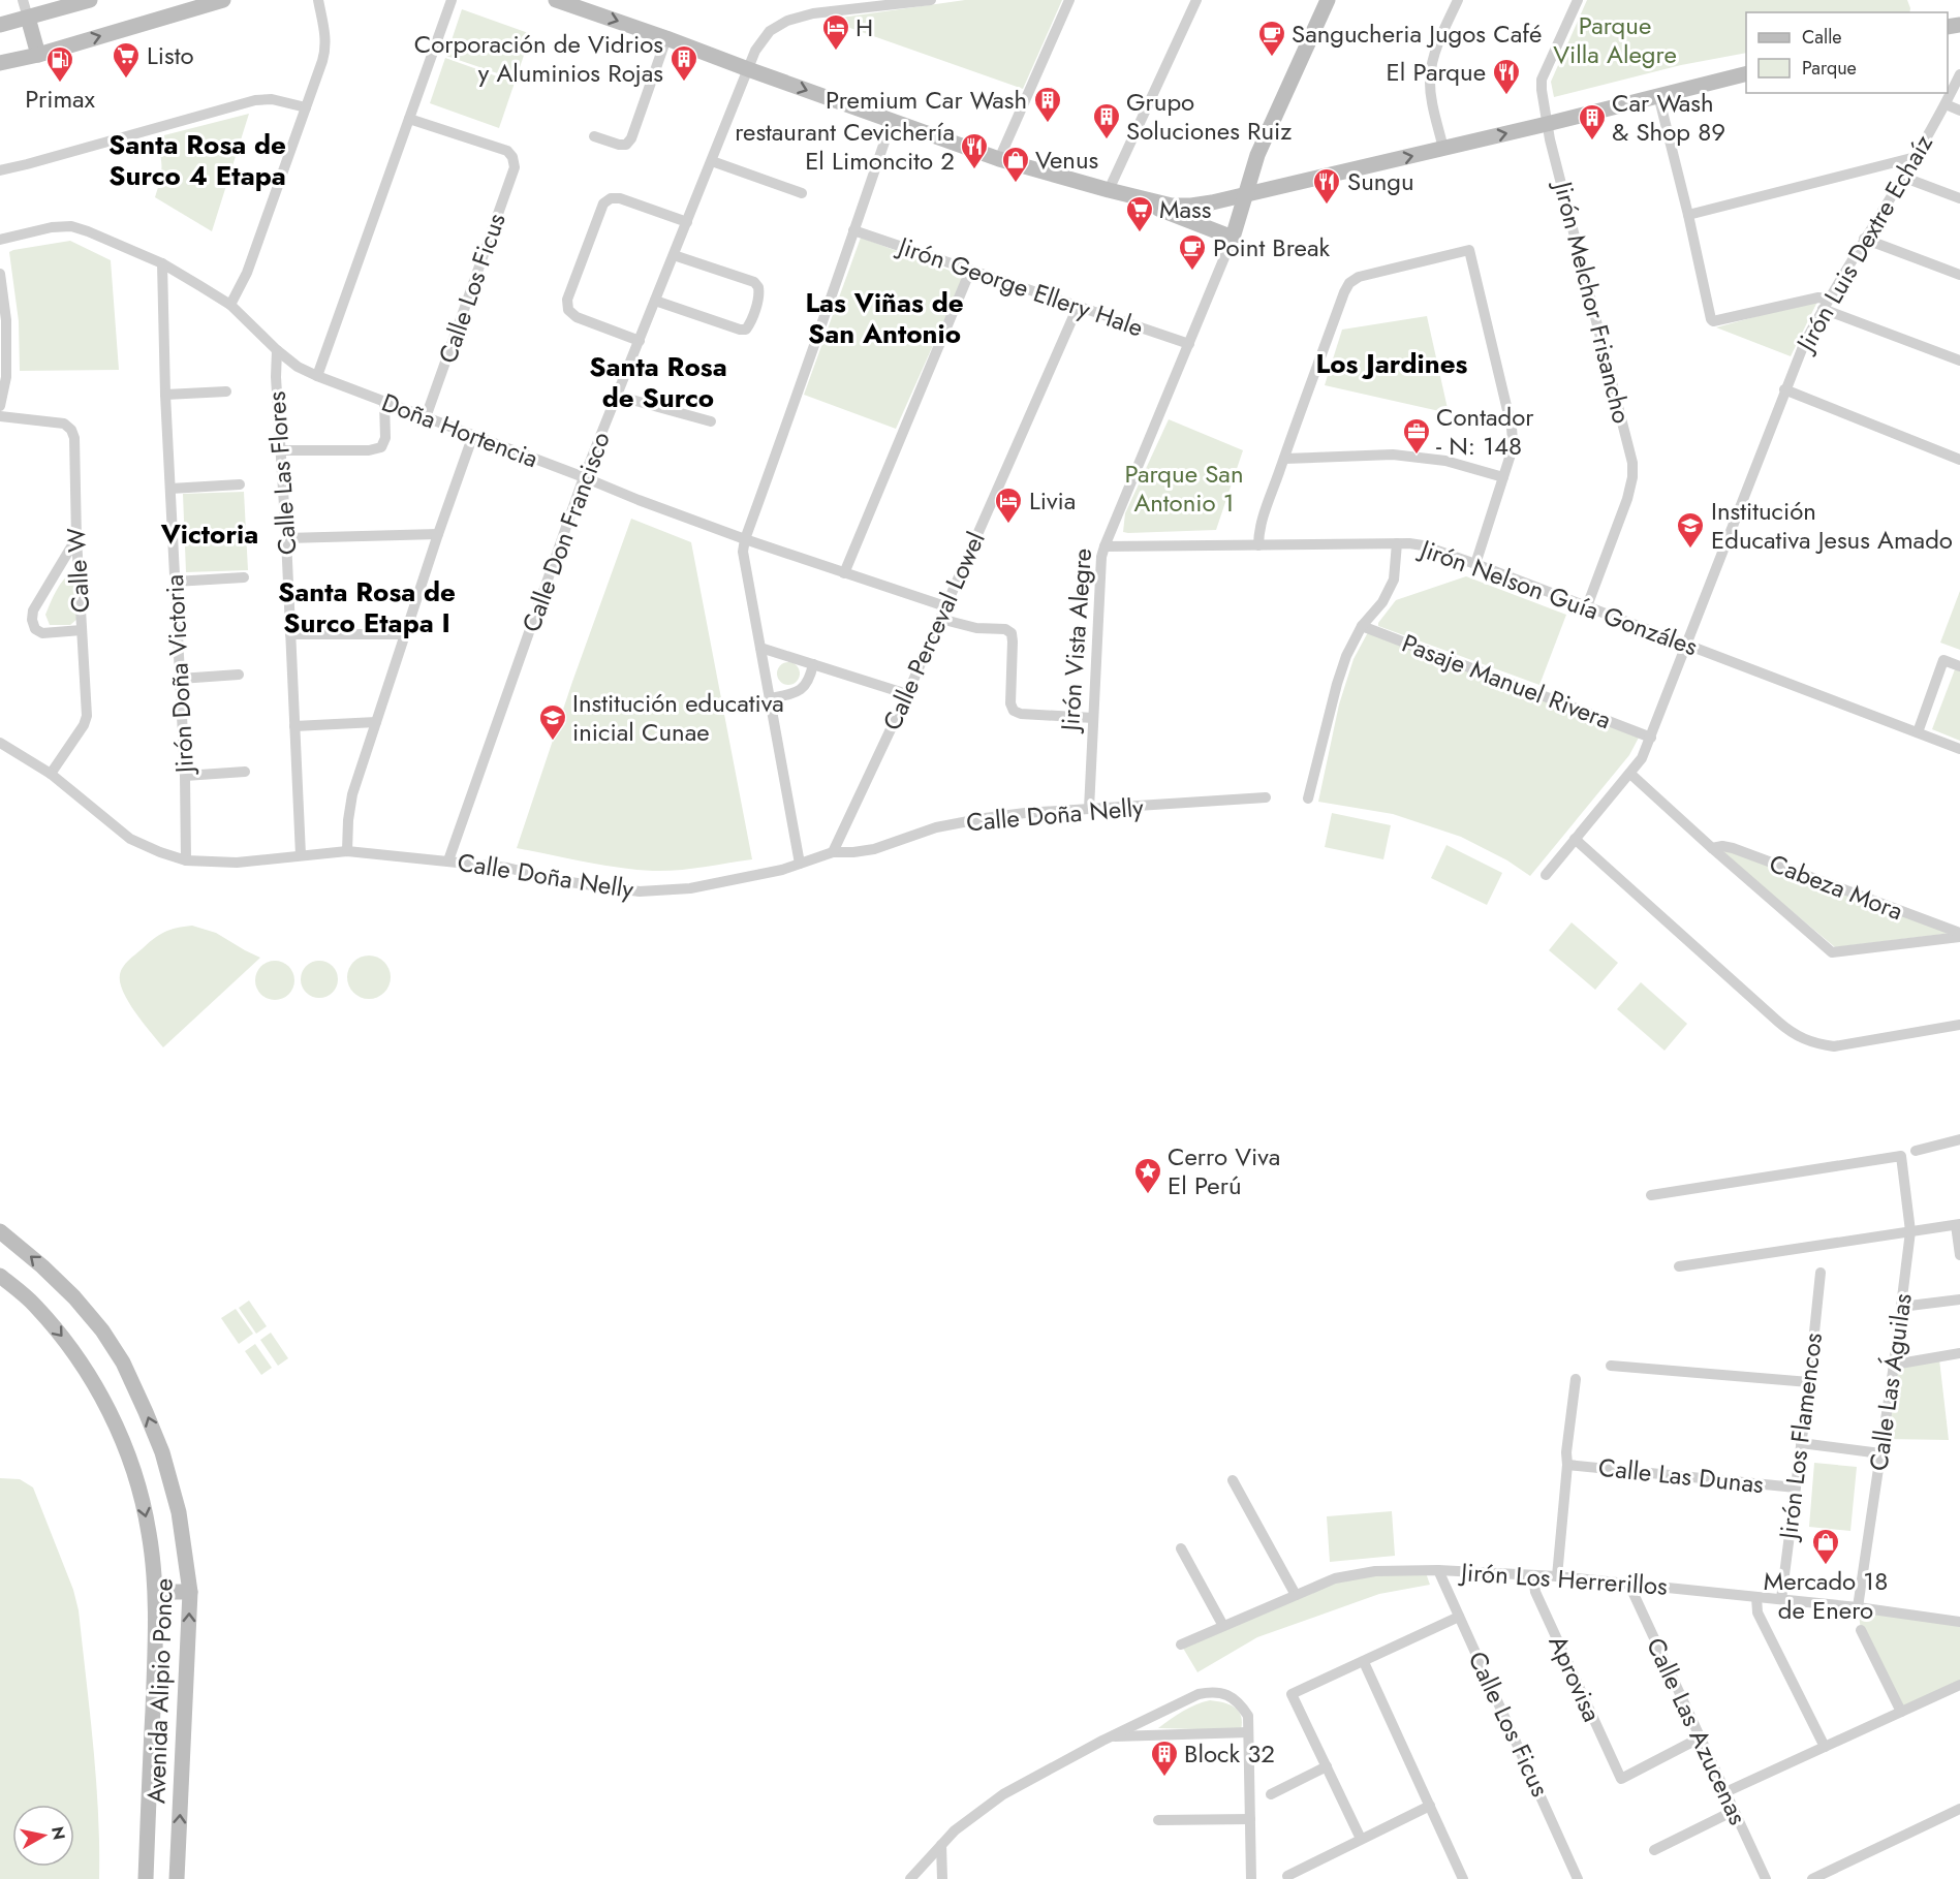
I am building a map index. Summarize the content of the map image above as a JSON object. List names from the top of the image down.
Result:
{
  "streets": {
    "main road": ["Avenida Alipio Ponce"],
    "street": [
      "Jirón Luis Dextre Echaíz",
      "Jirón George Ellery Hale",
      "Calle Los Ficus",
      "Jirón Melchor Frisancho",
      "Doña Hortencia",
      "Calle Las Flores",
      "Calle Don Francisco",
      "Calle W",
      "Jirón Nelson Guía Gonzáles",
      "Calle Perceval Lowel",
      "Jirón Vista Alegre",
      "Jirón Doña Victoria",
      "Pasaje Manuel Rivera",
      "Calle Doña Nelly",
      "Cabeza Mora",
      "Calle Las Águilas",
      "Jirón Los Flamencos",
      "Calle Las Dunas",
      "Jirón Los Herrerillos",
      "Aprovisa",
      "Calle Las Azucenas"
    ]
  },
  "crossings": [
    ["Jirón Luis Dextre Echaíz", "Jirón Nelson Guía Gonzáles"],
    ["Jirón Luis Dextre Echaíz", "Pasaje Manuel Rivera"],
    ["Jirón George Ellery Hale", "Calle Perceval Lowel"],
    ["Jirón George Ellery Hale", "Jirón Vista Alegre"],
    ["Calle Los Ficus", "Doña Hortencia"],
    ["Calle Los Ficus", "Jirón Los Herrerillos"],
    ["Jirón Melchor Frisancho", "Jirón Nelson Guía Gonzáles"],
    ["Doña Hortencia", "Calle Las Flores"],
    ["Doña Hortencia", "Calle Don Francisco"],
    ["Doña Hortencia", "Calle Perceval Lowel"],
    ["Doña Hortencia", "Jirón Doña Victoria"],
    ["Calle Las Flores", "Calle Doña Nelly"],
    ["Calle Don Francisco", "Calle Doña Nelly"],
    ["Calle W", "Calle Doña Nelly"],
    ["Jirón Nelson Guía Gonzáles", "Jirón Vista Alegre"],
    ["Calle Perceval Lowel", "Calle Doña Nelly"],
    ["Jirón Vista Alegre", "Calle Doña Nelly"],
    ["Jirón Doña Victoria", "Calle Doña Nelly"],
    ["Calle Las Águilas", "Jirón Los Herrerillos"],
    ["Jirón Los Flamencos", "Calle Las Dunas"],
    ["Jirón Los Flamencos", "Jirón Los Herrerillos"],
    ["Jirón Los Herrerillos", "Aprovisa"],
    ["Jirón Los Herrerillos", "Calle Las Azucenas"],
    ["Aprovisa", "Calle Las Azucenas"]
  ],
  "districts": [
    "Santa Rosa de Surco 4 Etapa",
    "Las Viñas de San Antonio",
    "Los Jardines",
    "Santa Rosa de Surco",
    "Victoria",
    "Santa Rosa de Surco Etapa I"
  ],
  "parks": ["Parque Villa Alegre", "Parque San Antonio 1"],
  "places": {
    "hotel": ["H", "Livia"],
    "cafe": ["Sangucheria Jugos Café", "Point Break"],
    "supermarket": ["Listo", "Mass"],
    "building": [
      "Corporación de Vidrios y Aluminios Rojas",
      "Premium Car Wash",
      "Grupo Soluciones Ruiz",
      "Car Wash & Shop 89",
      "Block 32"
    ],
    "fuel station": ["Primax"],
    "restaurant": ["El Parque", "restaurant Cevichería El Limoncito 2", "Sungu"],
    "shop": ["Venus", "Mercado 18 de Enero"],
    "office": ["Contador - N: 148"],
    "school or university": ["Institución Educativa Jesus Amado", "Institución educativa inicial Cunae"],
    "place": ["Cerro Viva El Perú"]
  },
  "legend": ["Calle", "Parque"],
  "north": "right"
}
